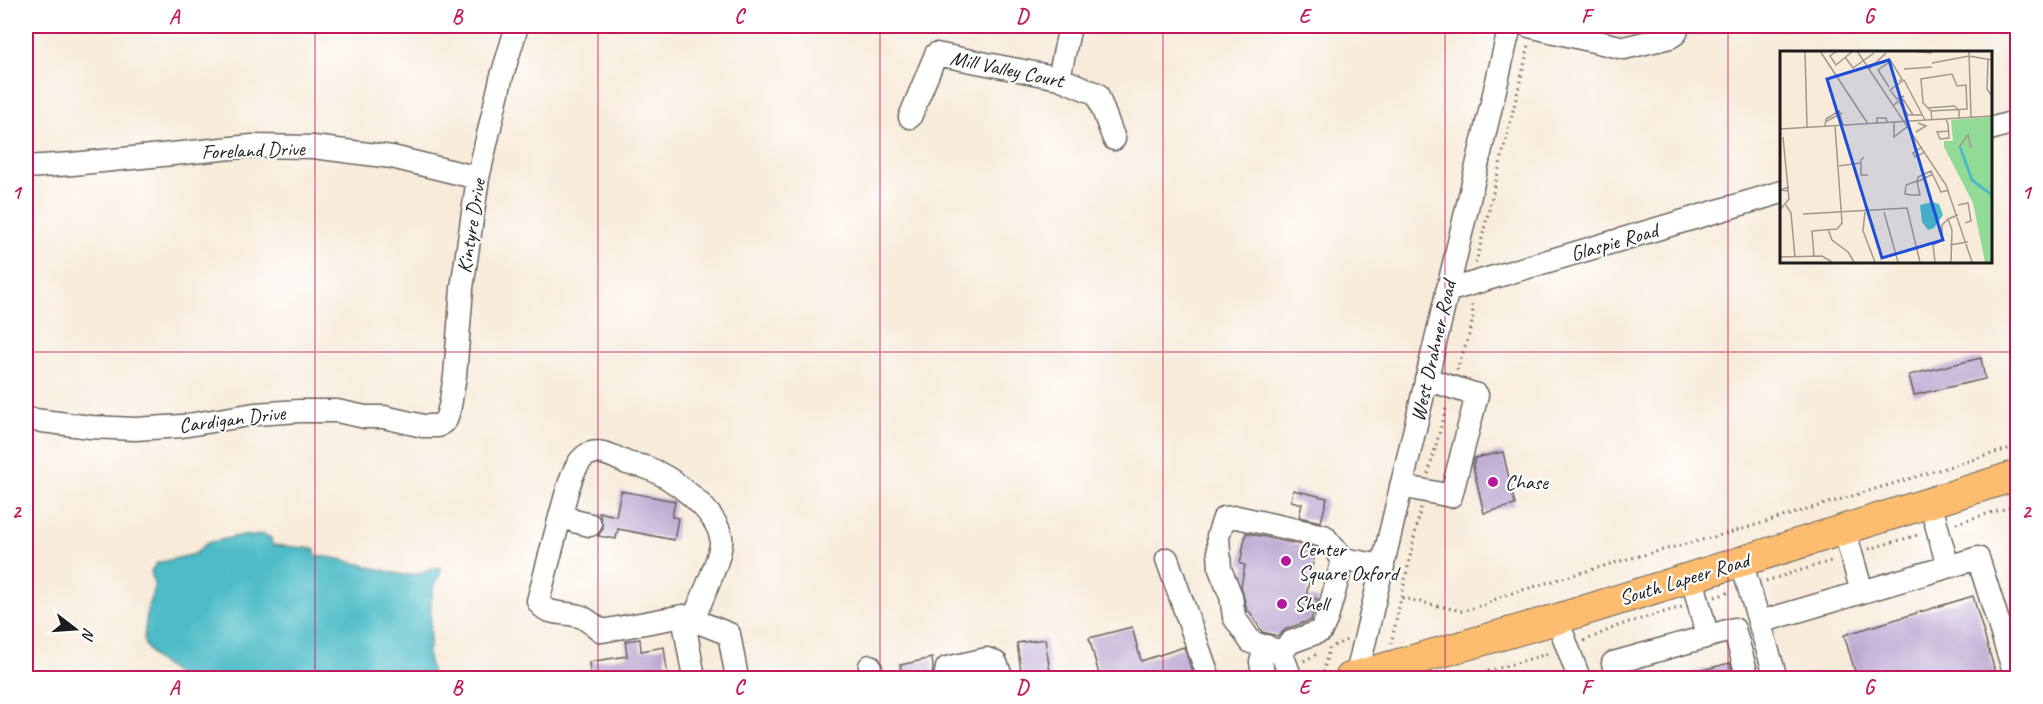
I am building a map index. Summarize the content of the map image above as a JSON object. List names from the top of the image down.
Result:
{
  "streets": {
    "main road": ["South Lapeer Road"],
    "street": [
      "Mill Valley Court",
      "Foreland Drive",
      "Kintyre Drive",
      "Glaspie Road",
      "West Drahner Road",
      "Cardigan Drive"
    ]
  },
  "crossings": [
    ["Foreland Drive", "Kintyre Drive"],
    ["Kintyre Drive", "Cardigan Drive"],
    ["Glaspie Road", "West Drahner Road"],
    ["West Drahner Road", "South Lapeer Road"]
  ],
  "places": ["Chase", "Center Square Oxford", "Shell"],
  "north": "right",
  "grid": {
    "columns": [
      "A",
      "B",
      "C",
      "D",
      "E",
      "F",
      "G"
    ],
    "rows": ["1", "2"]
  }
}
